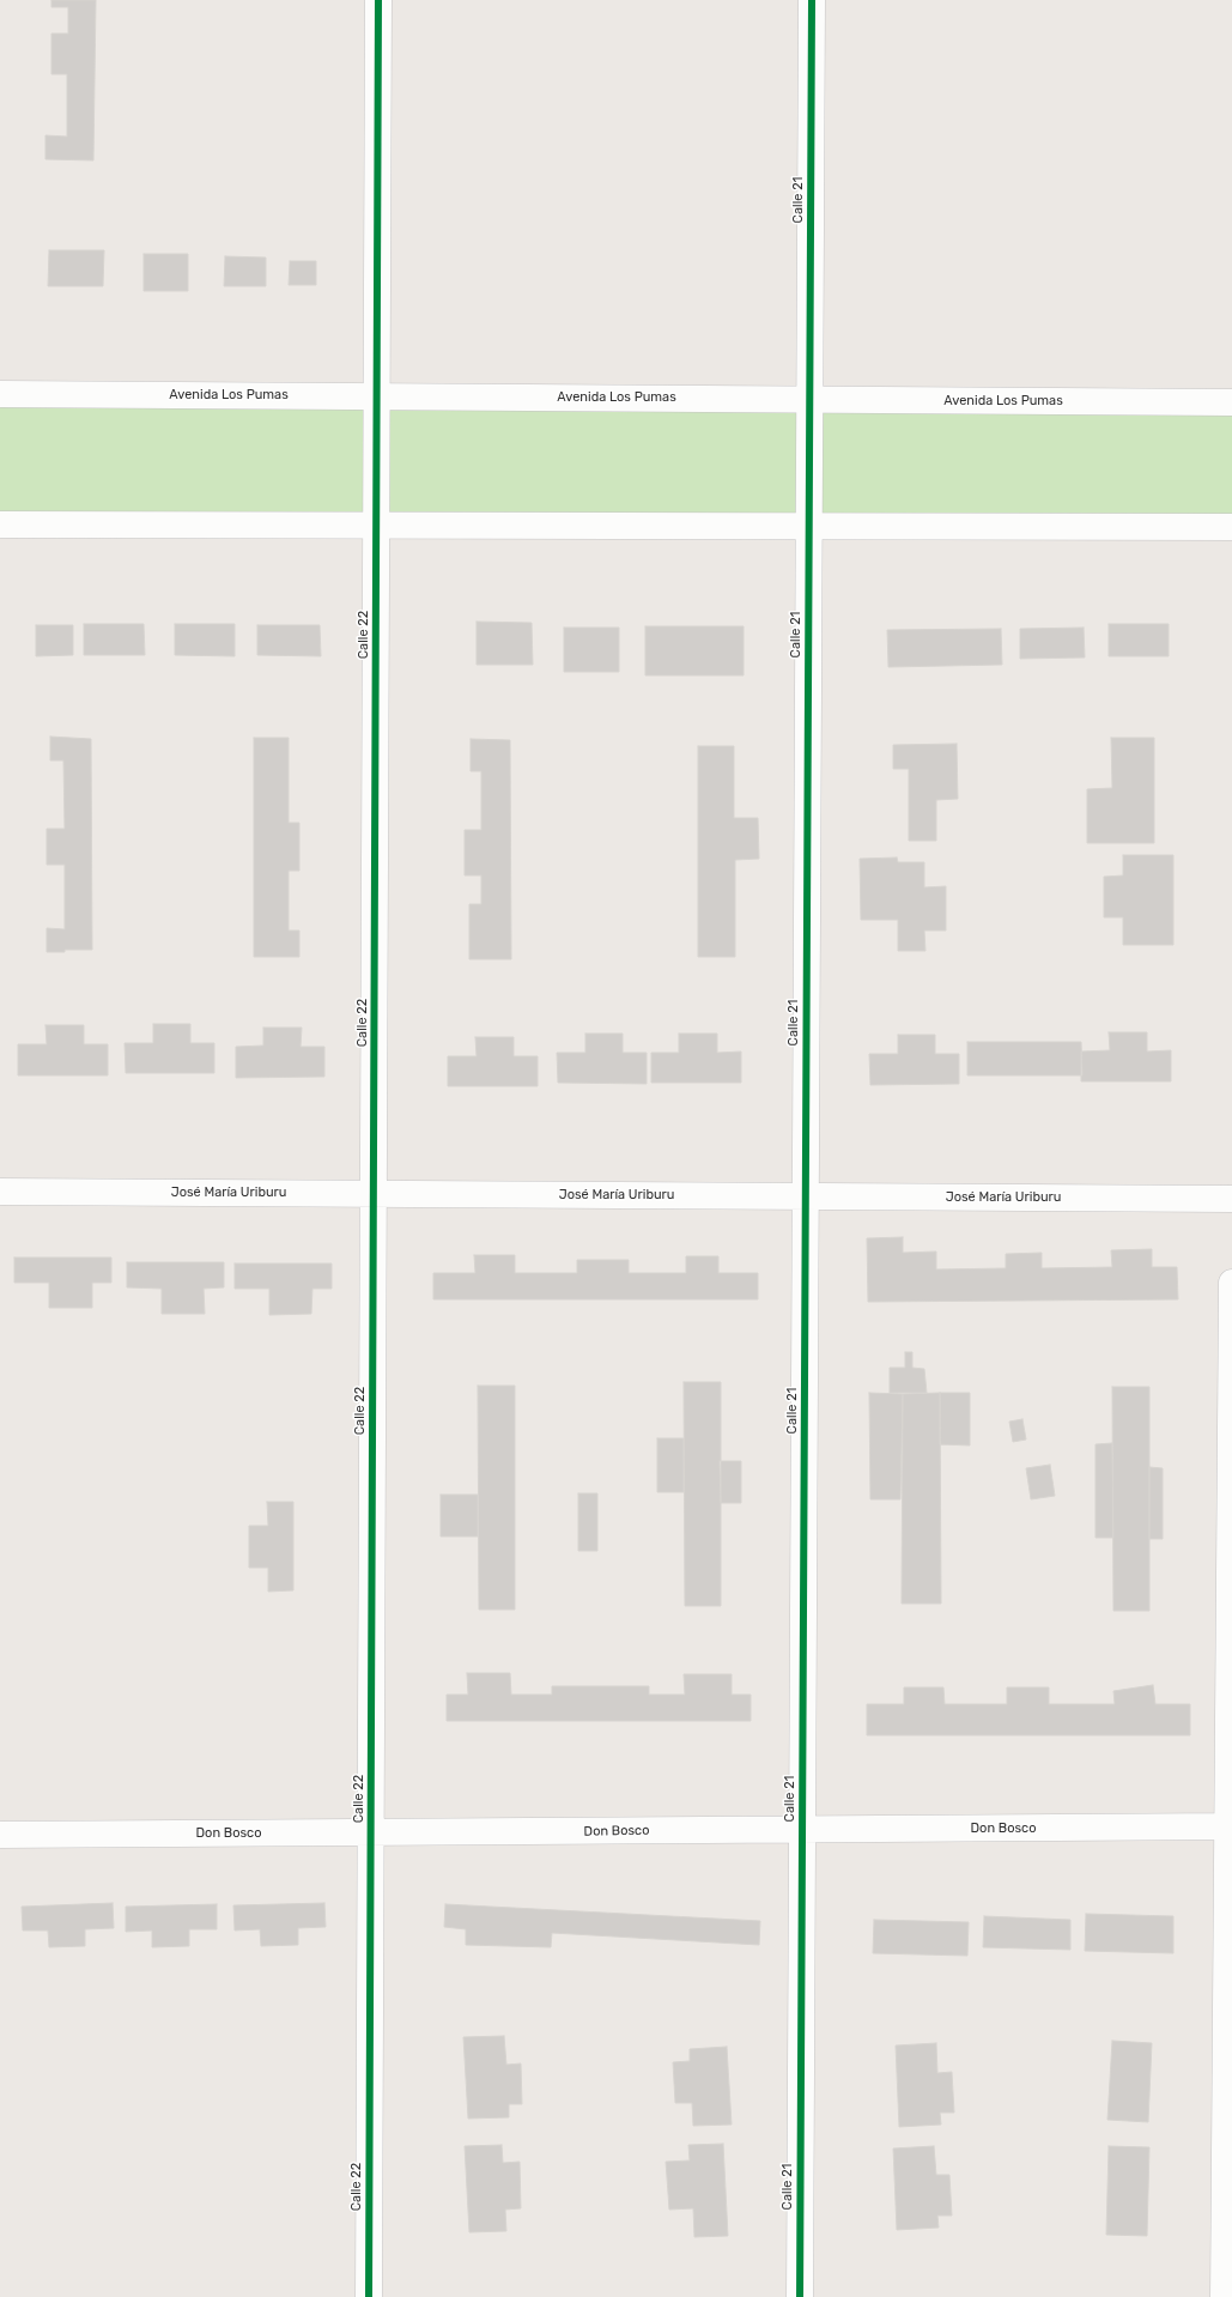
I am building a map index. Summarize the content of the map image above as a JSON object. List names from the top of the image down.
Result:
{
  "streets": {
    "street": [
      "Calle 21",
      "Avenida Los Pumas",
      "Calle 22",
      "José María Uriburu",
      "Don Bosco"
    ]
  },
  "crossings": [
    ["Calle 21", "Avenida Los Pumas"],
    ["Calle 21", "José María Uriburu"],
    ["Calle 21", "Don Bosco"],
    ["Avenida Los Pumas", "Calle 22"],
    ["Calle 22", "José María Uriburu"],
    ["Calle 22", "Don Bosco"]
  ]
}
